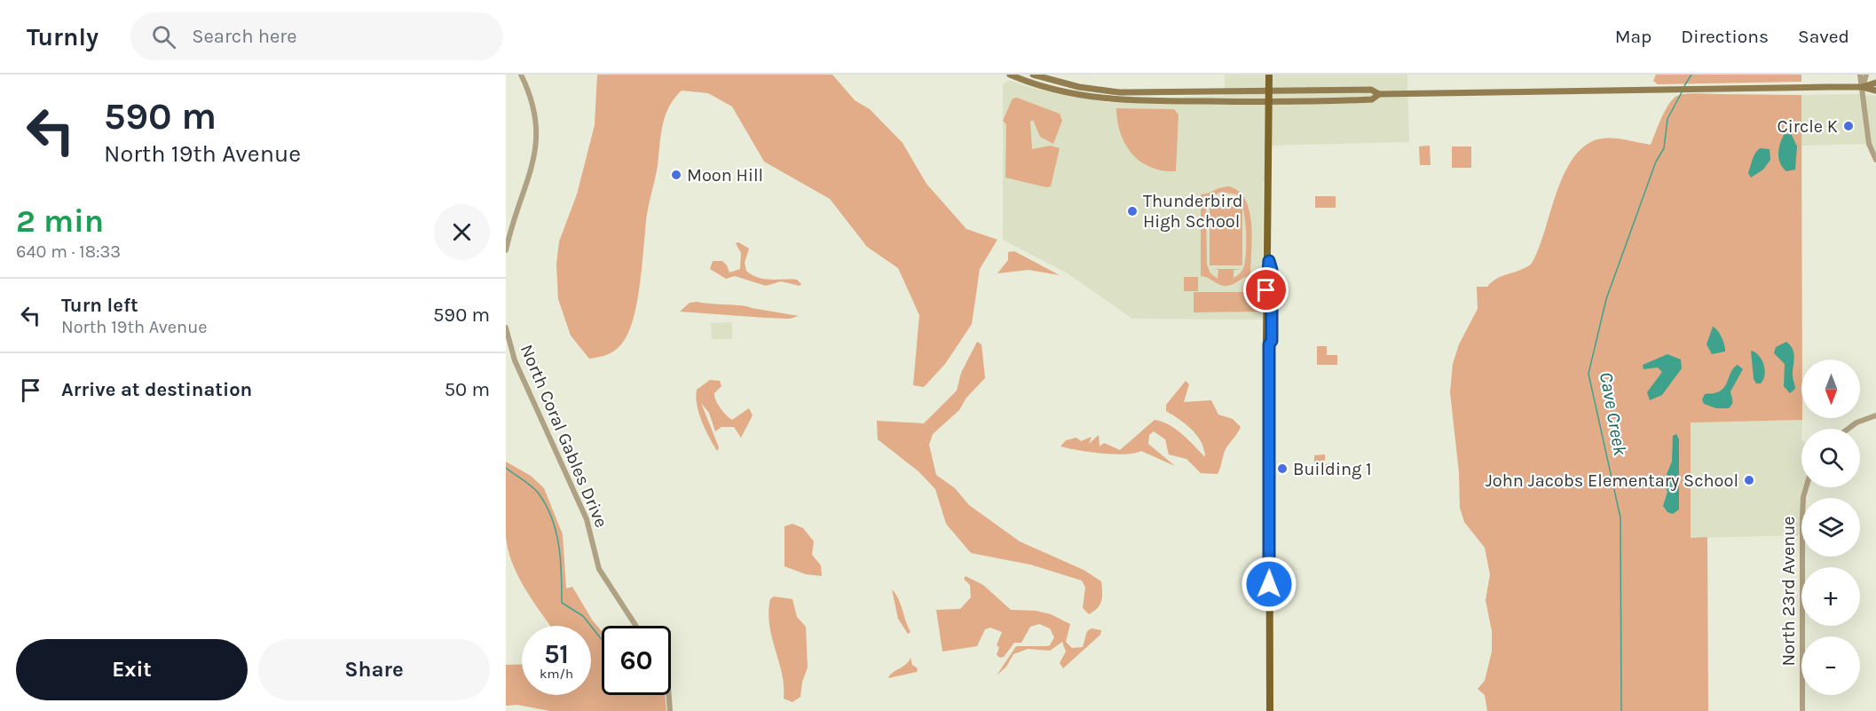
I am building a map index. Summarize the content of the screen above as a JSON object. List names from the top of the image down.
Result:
{
  "streets": {
    "street": ["North Coral Gables Drive", "North 23rd Avenue"]
  },
  "water": ["Cave Creek"],
  "places": [
    "Circle K",
    "Moon Hill",
    "Thunderbird High School",
    "Building 1",
    "John Jacobs Elementary School"
  ],
  "north": "bottom",
  "page": {
    "header": "Turnly",
    "search": "Search here",
    "nav": ["Map", "Directions", "Saved"],
    "turn": ["590 m", "North 19th Avenue"],
    "heading": ["2 min", "640 m · 18:33"],
    "list": [
      {
        "name": "Turn left",
        "note": "North 19th Avenue",
        "value": "590 m"
      },
      {
        "name": "Arrive at destination",
        "value": "50 m"
      }
    ],
    "map_buttons": ["+", "−"],
    "speed": "51 km/h",
    "limit": "60",
    "buttons": ["Exit", "Share"]
  }
}
